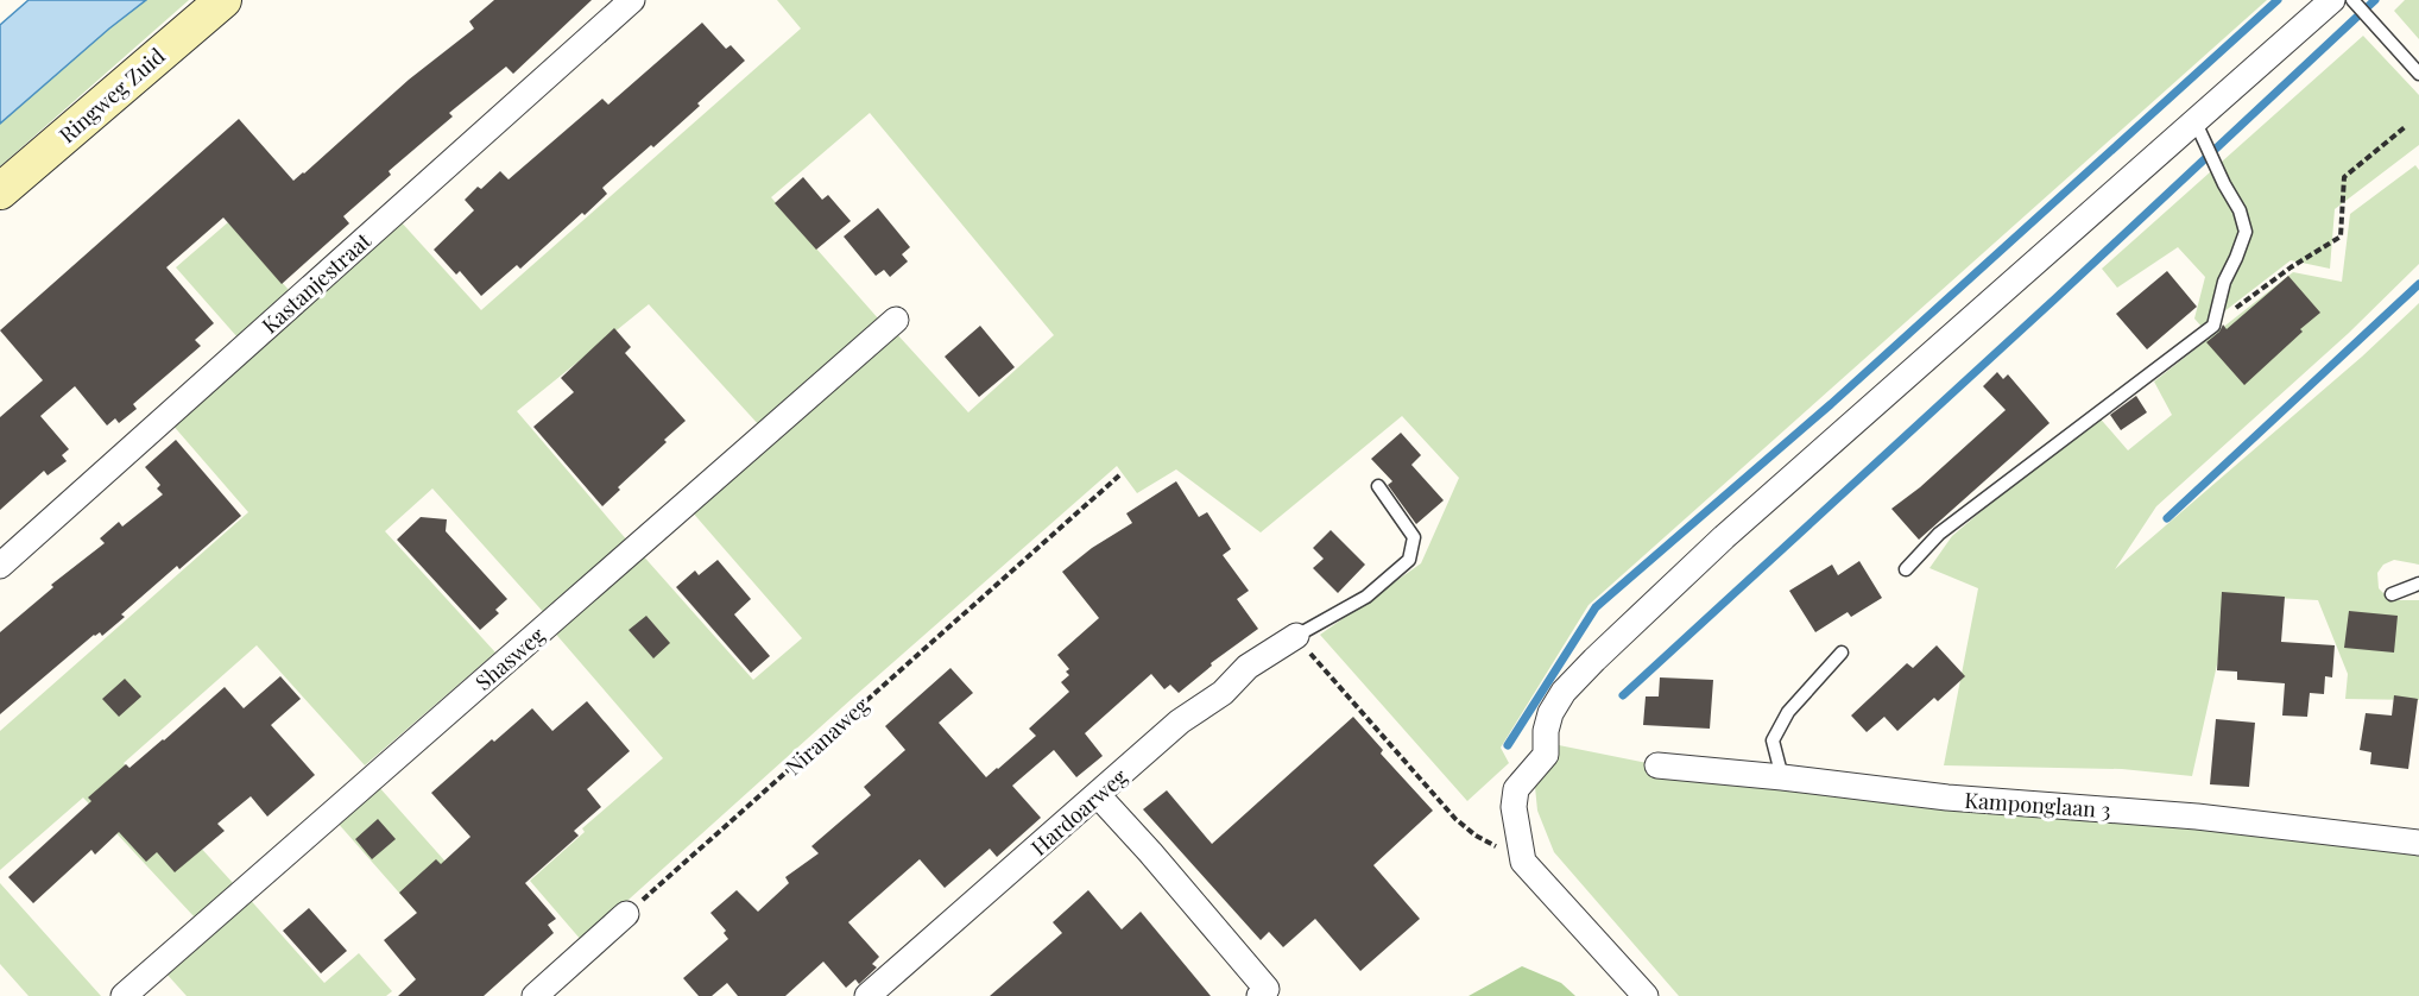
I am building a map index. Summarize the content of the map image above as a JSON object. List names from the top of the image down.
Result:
{
  "streets": {
    "street": [
      "Ringweg Zuid",
      "Kastanjestraat",
      "Shasweg",
      "Kamponglaan 3",
      "Hardoarweg"
    ],
    "path": ["Niranaweg"]
  }
}
